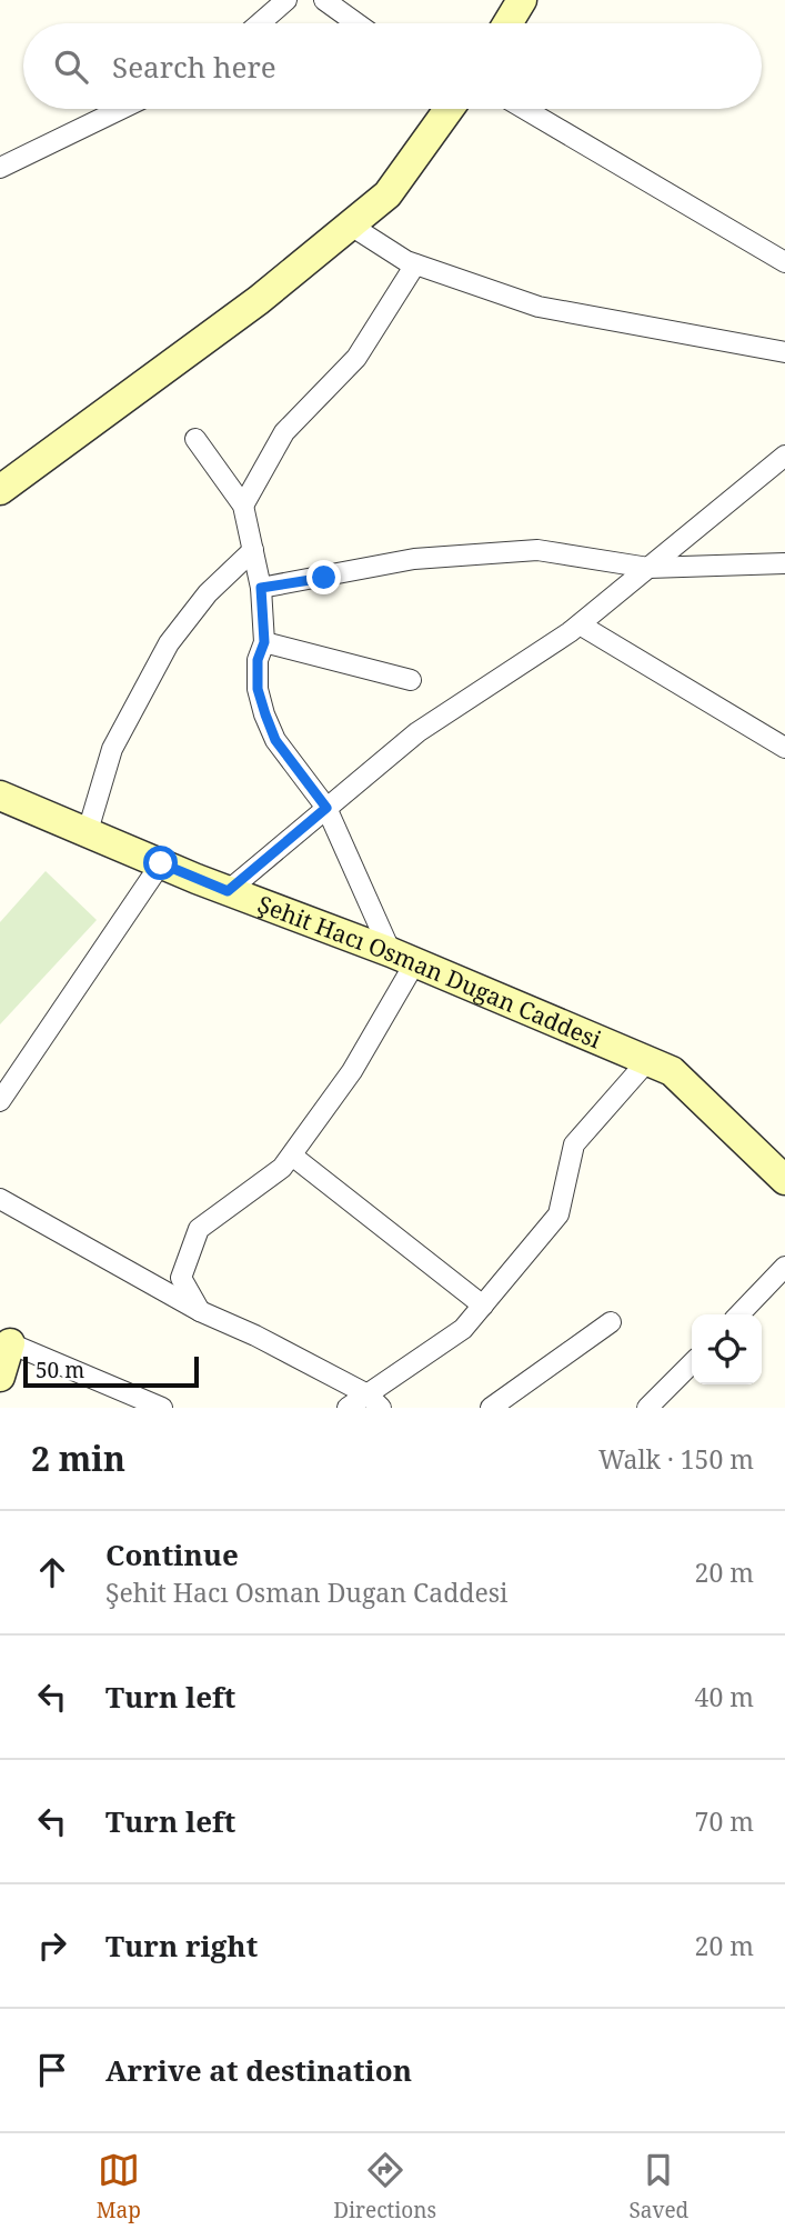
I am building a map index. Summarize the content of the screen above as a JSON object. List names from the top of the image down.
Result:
{
  "streets": {
    "street": ["Şehit Hacı Osman Dugan Caddesi"]
  },
  "scale_bar": "50 m",
  "page": {
    "search": "Search here",
    "scale": "50 m",
    "heading": ["2 min", "Walk · 150 m"],
    "list": [
      ["Continue", "Şehit Hacı Osman Dugan Caddesi", "20 m"],
      ["Turn left", "40 m"],
      ["Turn left", "70 m"],
      ["Turn right", "20 m"],
      "Arrive at destination"
    ],
    "nav": ["Map", "Directions", "Saved"]
  }
}
